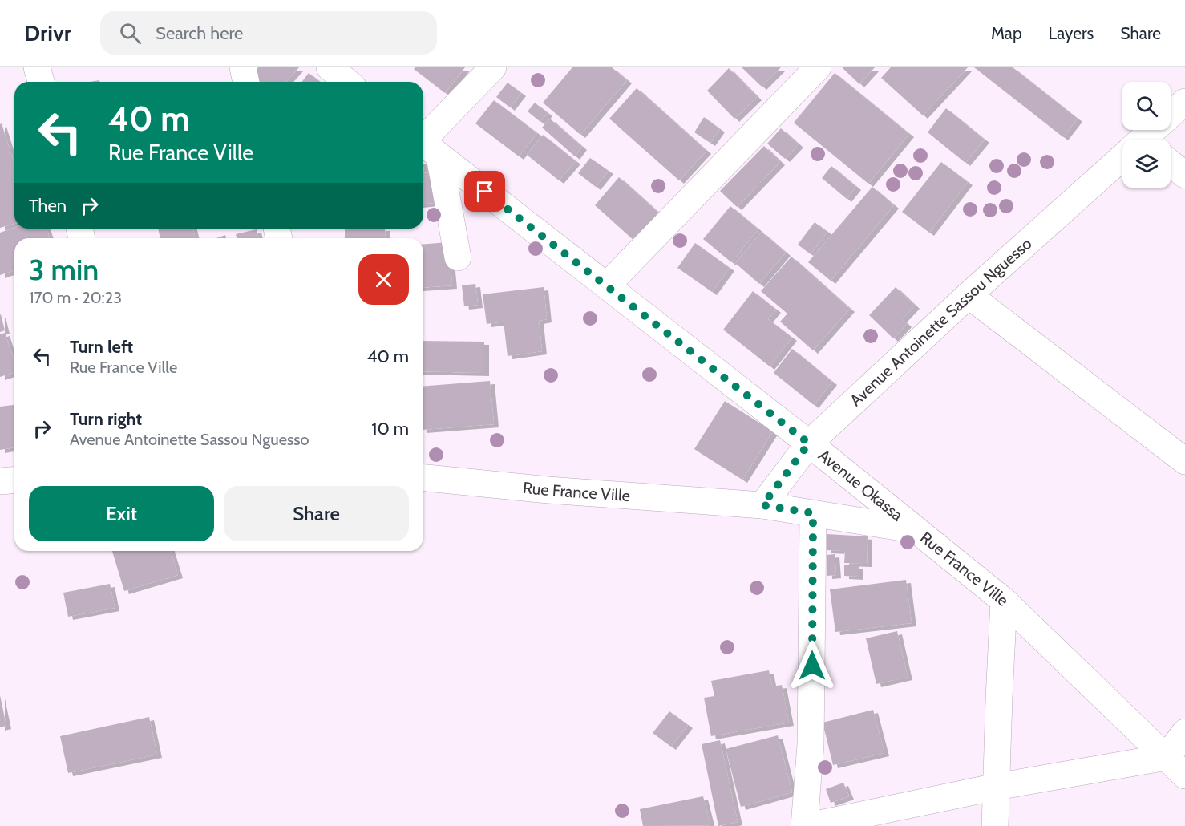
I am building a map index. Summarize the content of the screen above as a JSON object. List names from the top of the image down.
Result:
{
  "streets": {
    "street": ["Avenue Antoinette Sassou Nguesso", "Avenue Okassa", "Rue France Ville"]
  },
  "crossings": [
    ["Avenue Antoinette Sassou Nguesso", "Avenue Okassa"],
    ["Avenue Antoinette Sassou Nguesso", "Rue France Ville"],
    ["Avenue Okassa", "Rue France Ville"]
  ],
  "page": {
    "header": "Drivr",
    "search": "Search here",
    "nav": ["Map", "Layers", "Share"],
    "turn": ["40 m", "Rue France Ville"],
    "then": "Then",
    "heading": ["3 min", "170 m · 20:23"],
    "list": [
      {
        "name": "Turn left",
        "note": "Rue France Ville",
        "value": "40 m"
      },
      {
        "name": "Turn right",
        "note": "Avenue Antoinette Sassou Nguesso",
        "value": "10 m"
      }
    ],
    "buttons": ["Exit", "Share"]
  }
}
